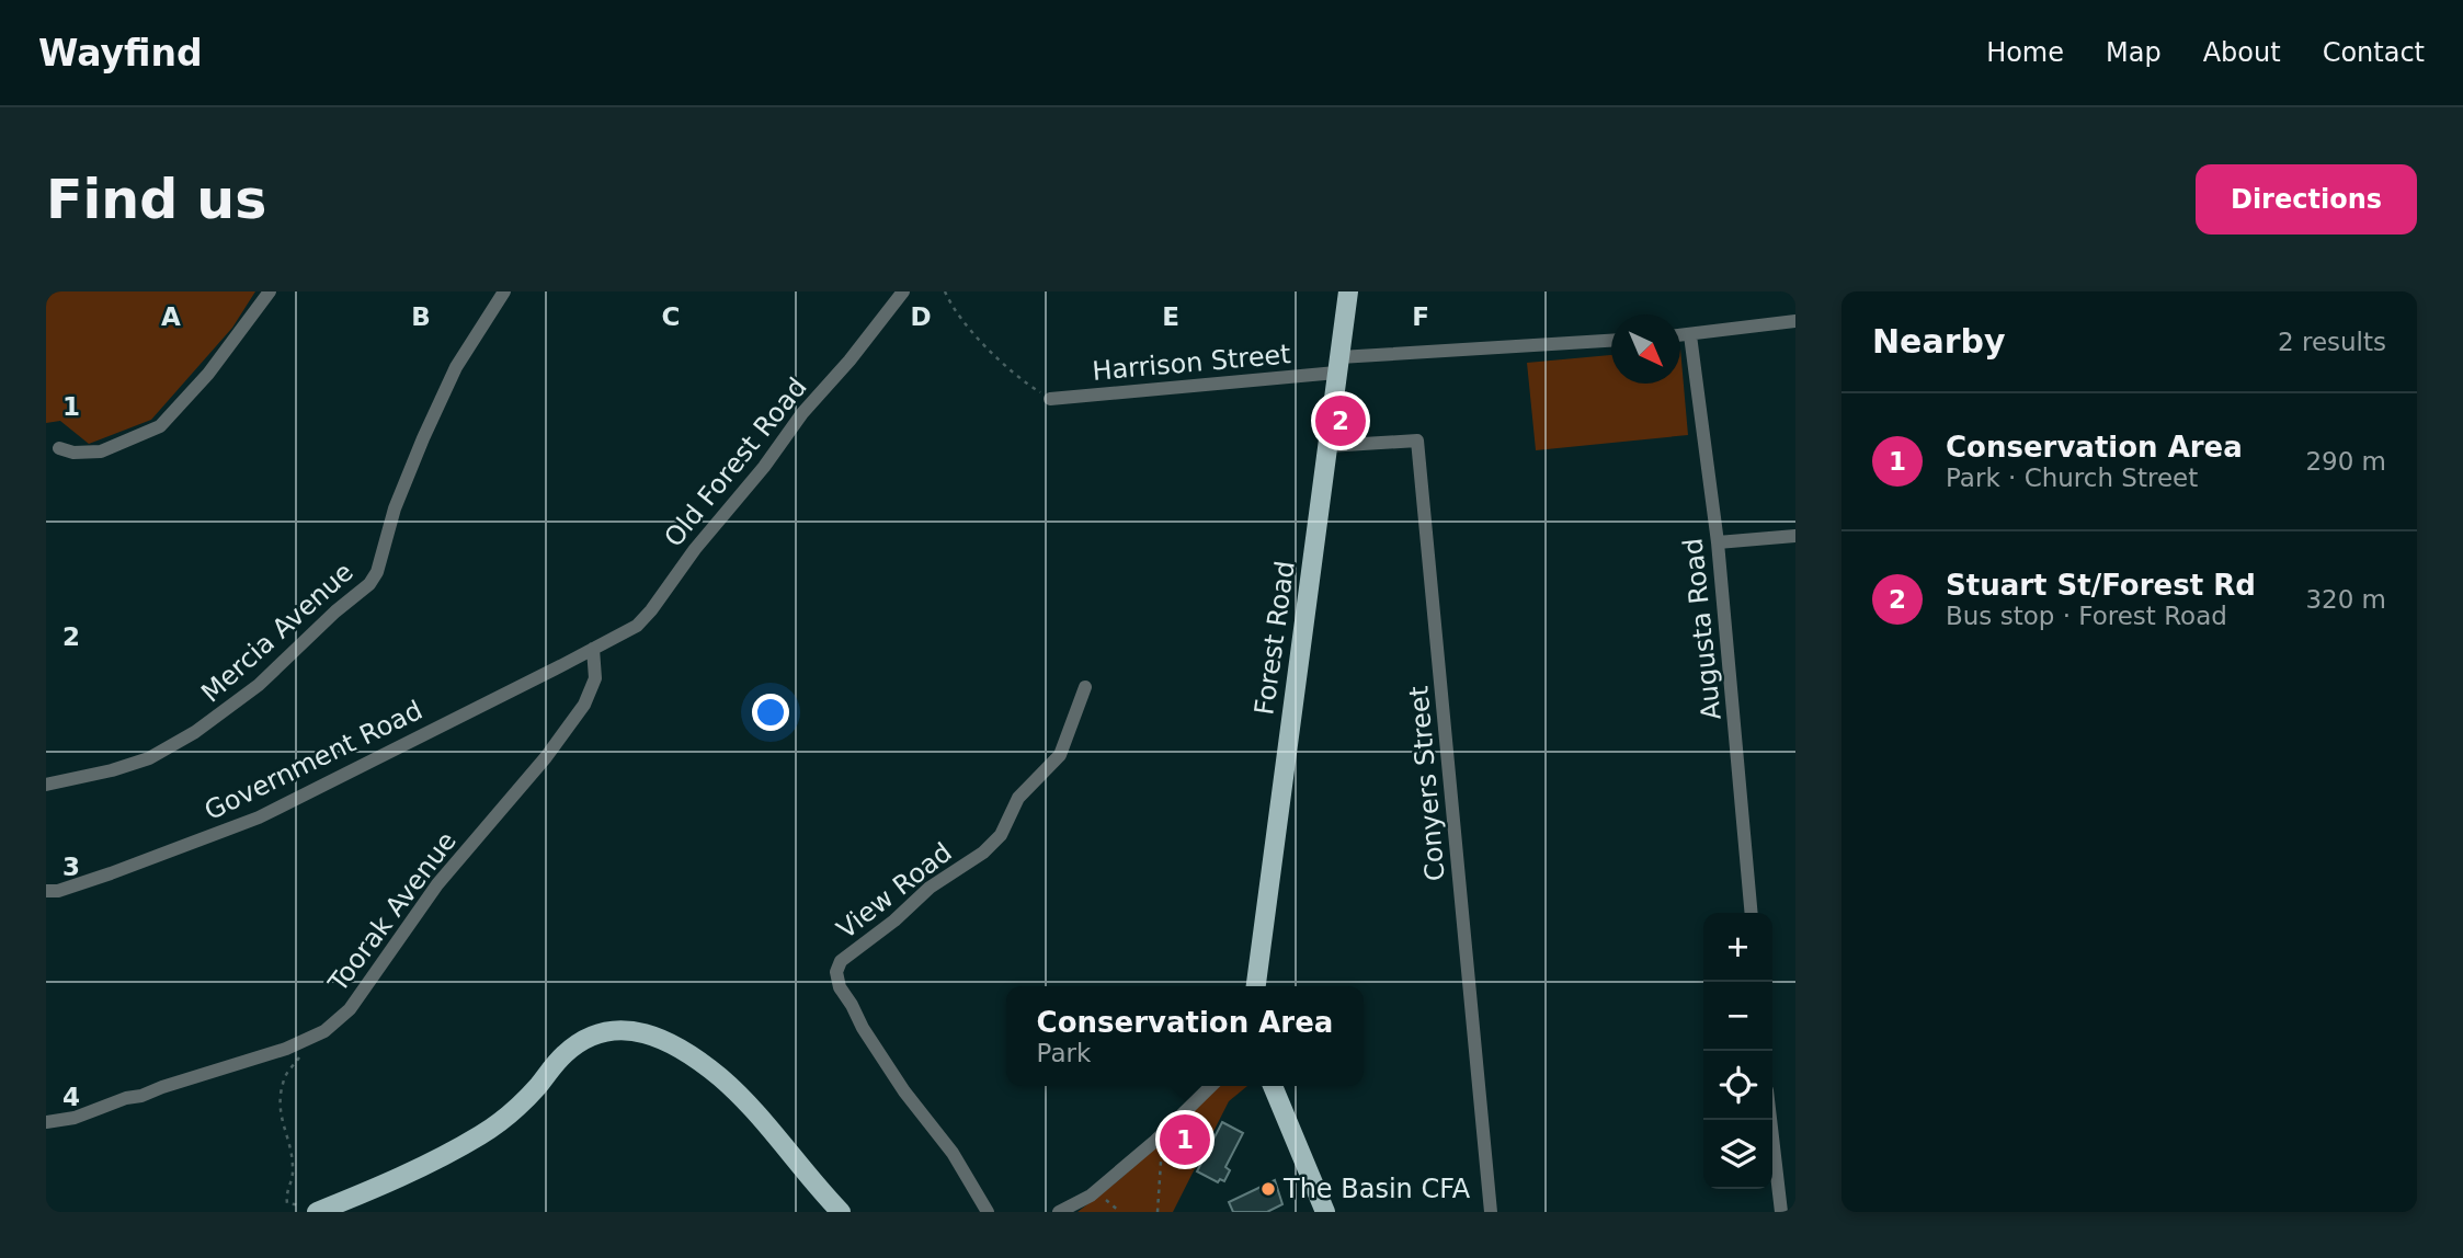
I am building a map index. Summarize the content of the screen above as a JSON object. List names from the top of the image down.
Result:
{
  "streets": {
    "main road": ["Forest Road"],
    "street": [
      "Harrison Street",
      "Old Forest Road",
      "Augusta Road",
      "Mercia Avenue",
      "Government Road",
      "Conyers Street",
      "View Road",
      "Toorak Avenue"
    ]
  },
  "crossings": [
    ["Harrison Street", "Forest Road"],
    ["Old Forest Road", "Government Road"],
    ["Old Forest Road", "Toorak Avenue"],
    ["Forest Road", "Conyers Street"],
    ["Government Road", "Toorak Avenue"]
  ],
  "places": ["The Basin CFA"],
  "north": "bottom right",
  "page": {
    "header": "Wayfind",
    "nav": [
      "Home",
      "Map",
      "About",
      "Contact"
    ],
    "buttons": "Directions",
    "title": "Find us",
    "heading": ["Nearby", "2 results"],
    "pins": ["2", "1"],
    "list": [
      {
        "mark": "1",
        "name": "Conservation Area",
        "note": "Park · Church Street",
        "value": "290 m"
      },
      {
        "mark": "2",
        "name": "Stuart St/Forest Rd",
        "note": "Bus stop · Forest Road",
        "value": "320 m"
      }
    ],
    "map_buttons": ["+", "−"],
    "popup": ["Conservation Area", "Park"]
  },
  "grid": {
    "columns": [
      "A",
      "B",
      "C",
      "D",
      "E",
      "F"
    ],
    "rows": [
      "1",
      "2",
      "3",
      "4"
    ]
  }
}
